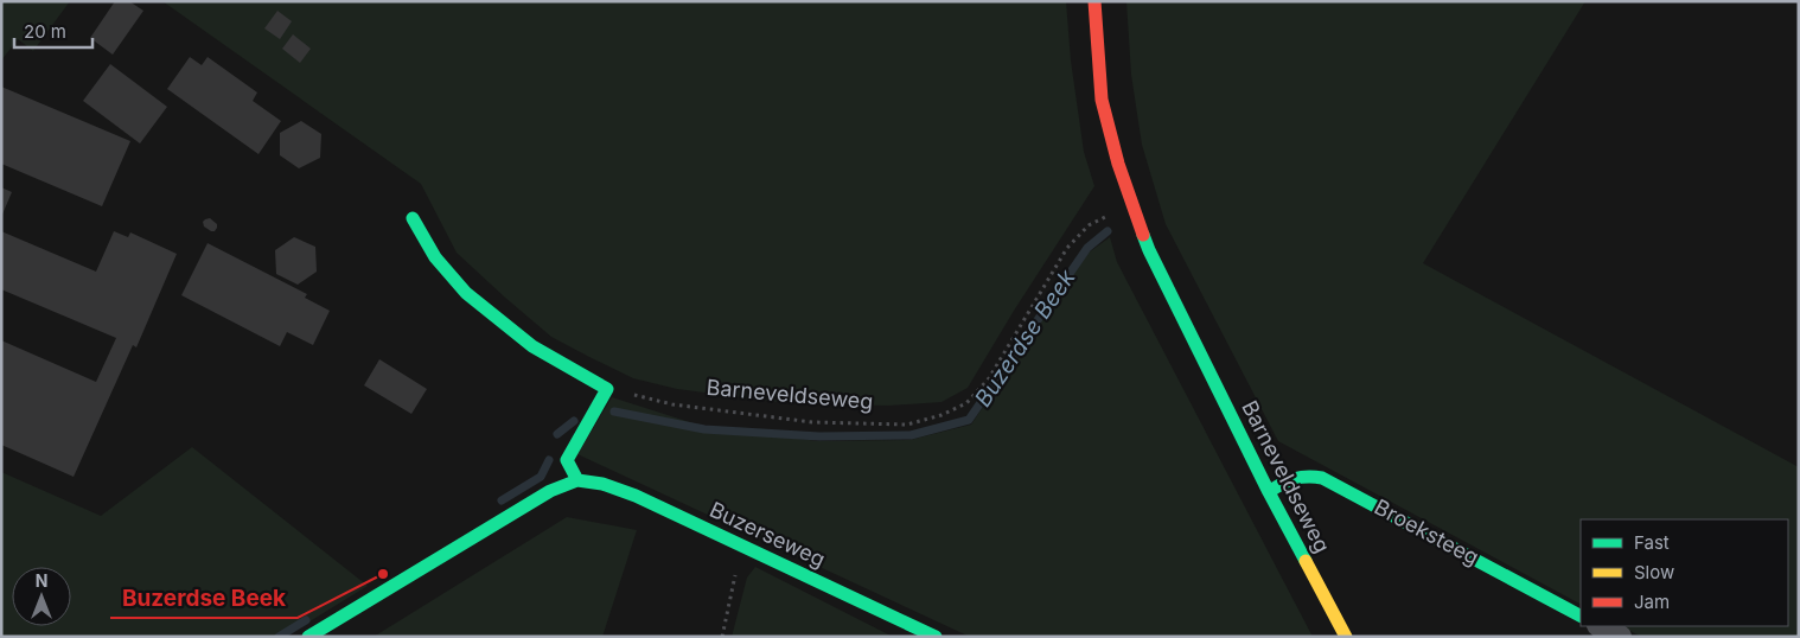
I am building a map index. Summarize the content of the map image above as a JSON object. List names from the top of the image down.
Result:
{
  "streets": {
    "street": ["Barneveldseweg", "Broeksteeg", "Buzerseweg"]
  },
  "crossings": [
    ["Barneveldseweg", "Broeksteeg"]
  ],
  "water": ["Buzerdse Beek"],
  "places": ["Buzerdse Beek"],
  "legend": ["Fast", "Slow", "Jam"],
  "scale_bar": "20 m",
  "north": "top"
}
